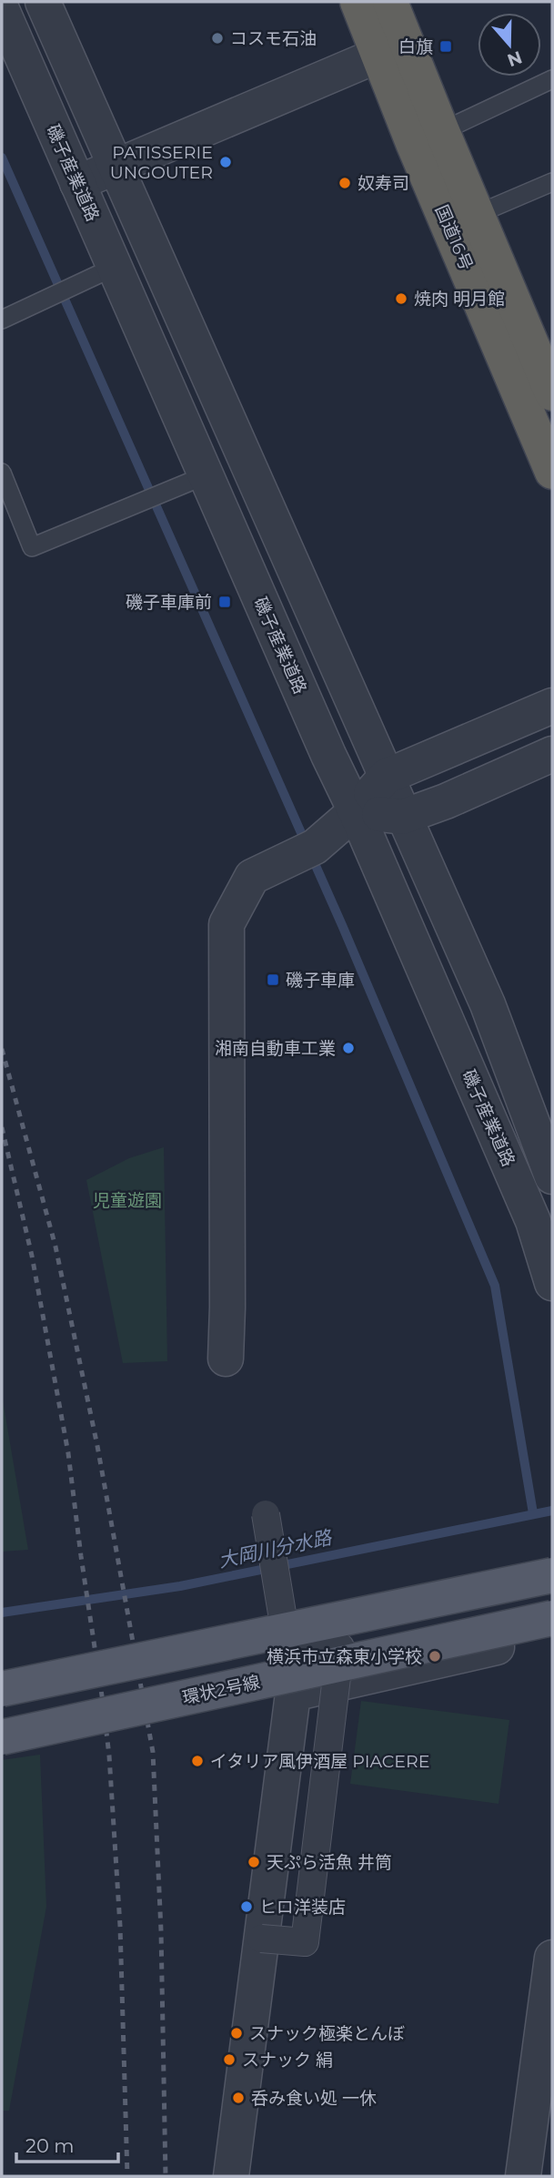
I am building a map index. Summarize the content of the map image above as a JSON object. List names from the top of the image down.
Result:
{
  "streets": {
    "highway": ["国道16号"],
    "main road": ["環状2号線"],
    "street": ["磯子産業道路"]
  },
  "water": ["大岡川分水路"],
  "parks": ["児童遊園"],
  "places": {
    "other": [
      "コスモ石油",
      "PATISSERIE UNGOUTER",
      "奴寿司",
      "焼肉 明月館",
      "湘南自動車工業",
      "横浜市立森東小学校",
      "イタリア風伊酒屋 PIACERE",
      "天ぷら活魚 井筒",
      "ヒロ洋装店",
      "スナック極楽とんぼ",
      "スナック 絹",
      "呑み食い処 一休"
    ],
    "transit": ["白旗", "磯子車庫前", "磯子車庫"]
  },
  "scale_bar": "20 m",
  "north": "bottom"
}
